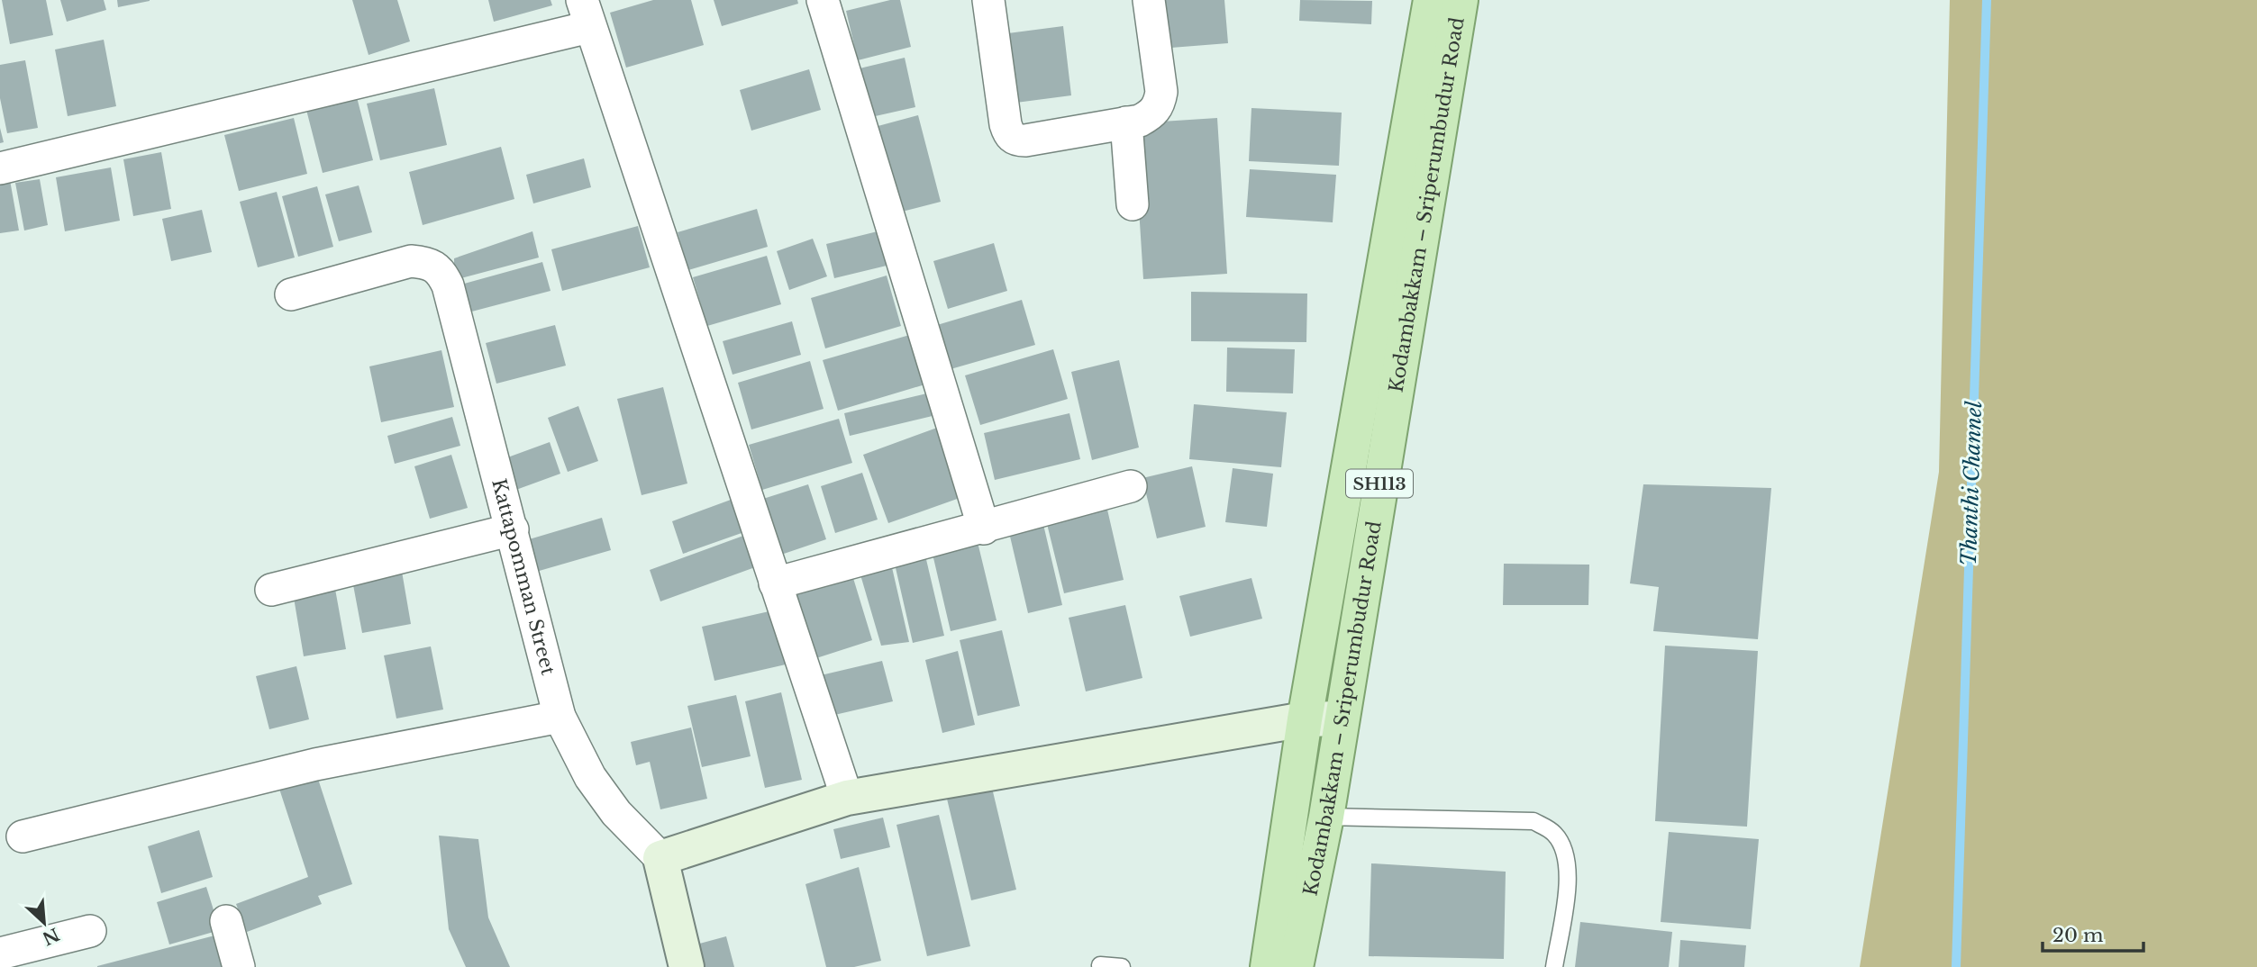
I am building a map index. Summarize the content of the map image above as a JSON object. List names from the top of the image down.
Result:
{
  "streets": {
    "main road": ["Kodambakkam – Sriperumbudur Road", "SH113"],
    "street": ["Kattapomman Street"]
  },
  "water": ["Thanthi Channel"],
  "scale_bar": "20 m",
  "north": "bottom right"
}
